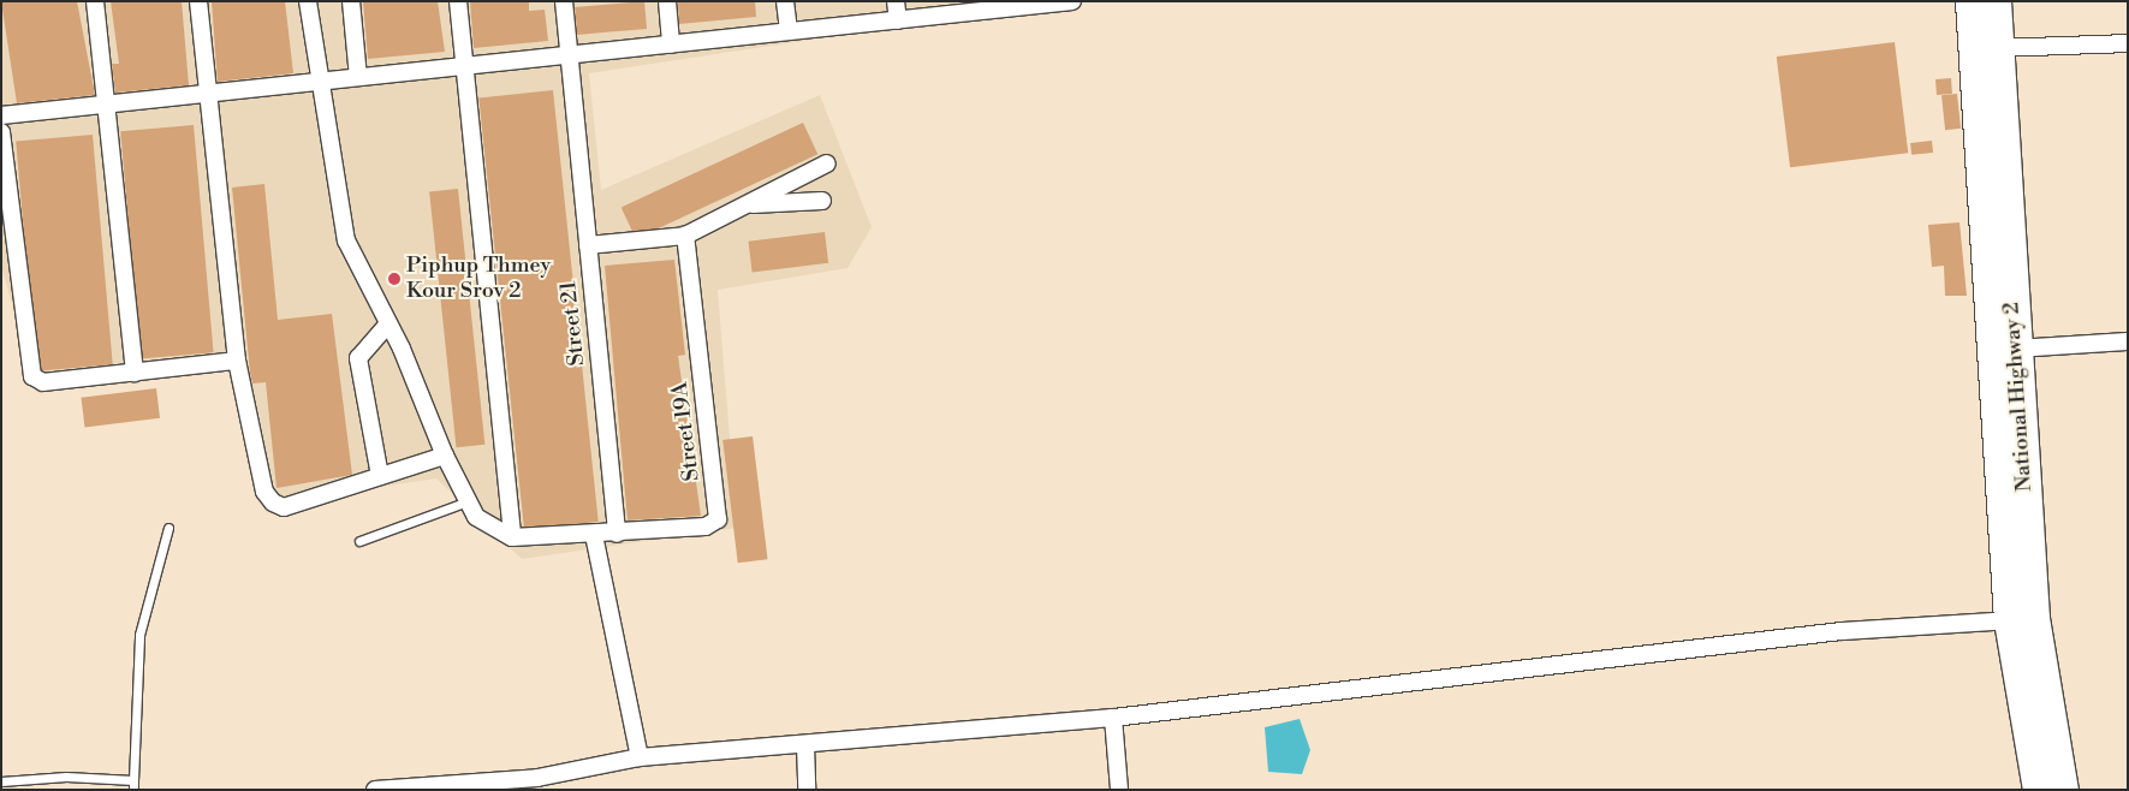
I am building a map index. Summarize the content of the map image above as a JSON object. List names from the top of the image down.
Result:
{
  "streets": {
    "highway": ["National Highway 2"],
    "street": ["Street 21", "Street 19A"]
  },
  "crossings": [
    ["Street 21", "Street 19A"]
  ],
  "places": ["Piphup Thmey Kour Srov 2"]
}
